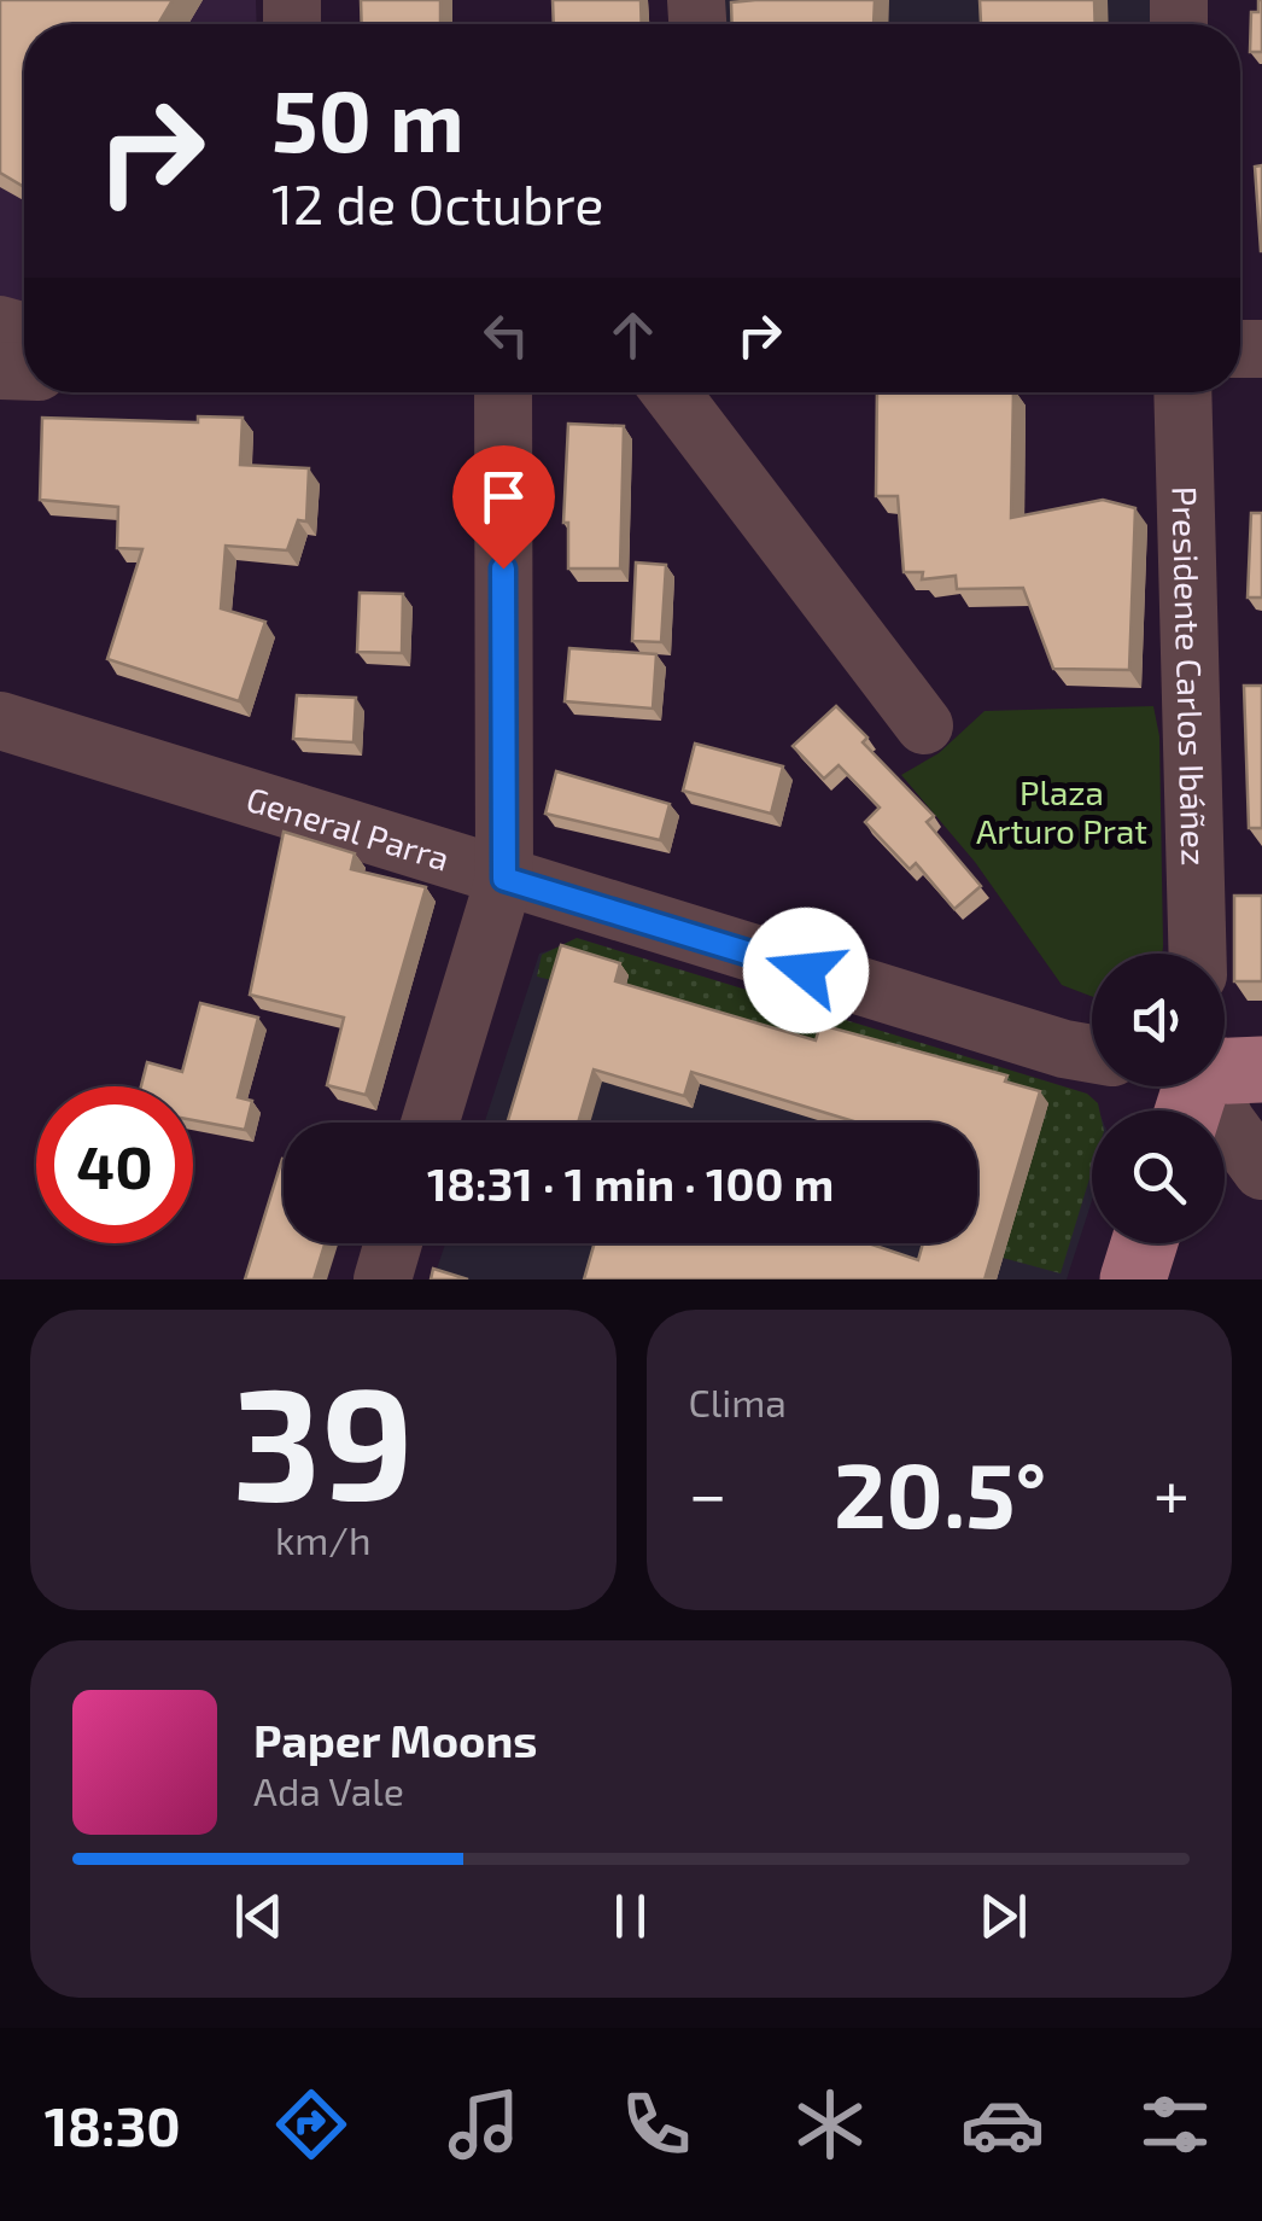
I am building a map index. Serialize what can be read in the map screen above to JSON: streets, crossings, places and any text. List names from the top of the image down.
{
  "streets": {
    "street": ["Presidente Carlos Ibáñez", "General Parra"]
  },
  "parks": ["Plaza Arturo Prat"],
  "page": {
    "turn": ["50 m", "12 de Octubre"],
    "limit": "40",
    "trip": "18:31 · 1 min · 100 m",
    "tile": [
      ["39", "km/h"],
      "Clima"
    ],
    "heat": ["−", "20.5°", "+"],
    "song": ["Paper Moons", "Ada Vale"],
    "tabs": "18:30"
  }
}
